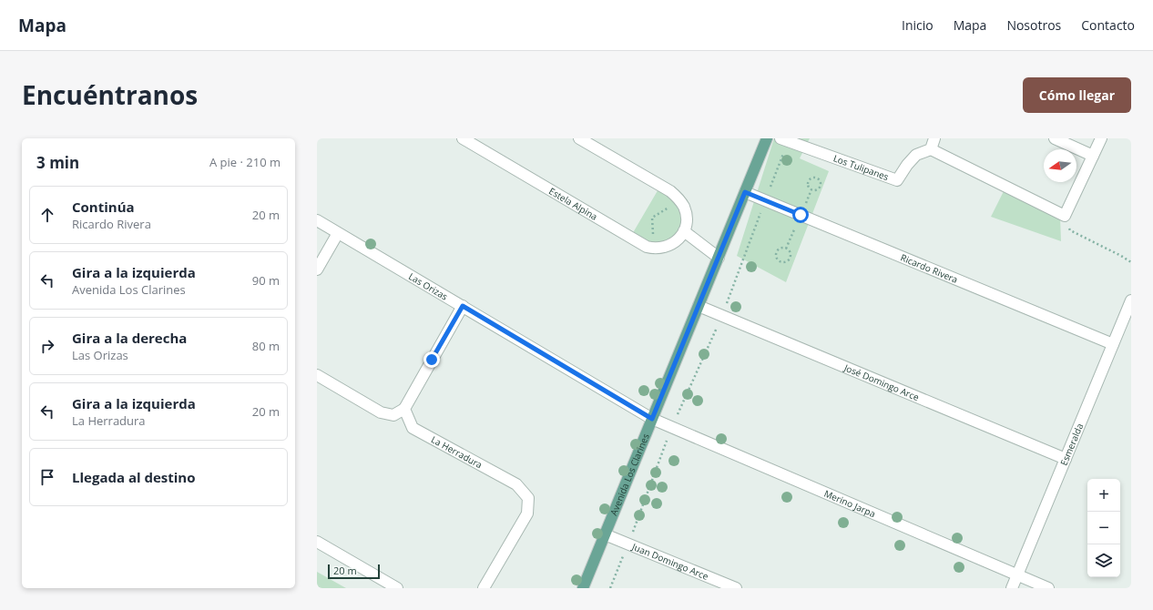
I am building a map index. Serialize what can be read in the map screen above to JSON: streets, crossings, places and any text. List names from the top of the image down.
{
  "streets": {
    "main road": ["Avenida Los Clarines"],
    "street": [
      "Los Tulipanes",
      "Estela Alpina",
      "Ricardo Rivera",
      "Las Orizas",
      "José Domingo Arce",
      "Esmeralda",
      "La Herradura",
      "Merino Jarpa",
      "Juan Domingo Arce"
    ]
  },
  "crossings": [
    ["Ricardo Rivera", "Esmeralda"],
    ["Ricardo Rivera", "Avenida Los Clarines"],
    ["Las Orizas", "Avenida Los Clarines"],
    ["Las Orizas", "Merino Jarpa"],
    ["José Domingo Arce", "Esmeralda"],
    ["José Domingo Arce", "Avenida Los Clarines"],
    ["Esmeralda", "Merino Jarpa"],
    ["Avenida Los Clarines", "Merino Jarpa"],
    ["Avenida Los Clarines", "Juan Domingo Arce"]
  ],
  "scale_bar": "20 m",
  "north": "left",
  "page": {
    "header": "Mapa",
    "nav": [
      "Inicio",
      "Mapa",
      "Nosotros",
      "Contacto"
    ],
    "title": "Encuéntranos",
    "buttons": "Cómo llegar",
    "heading": ["3 min", "A pie · 210 m"],
    "list": [
      ["Continúa", "Ricardo Rivera", "20 m"],
      ["Gira a la izquierda", "Avenida Los Clarines", "90 m"],
      ["Gira a la derecha", "Las Orizas", "80 m"],
      ["Gira a la izquierda", "La Herradura", "20 m"],
      "Llegada al destino"
    ],
    "map_buttons": ["+", "−"],
    "scale": "20 m"
  }
}
